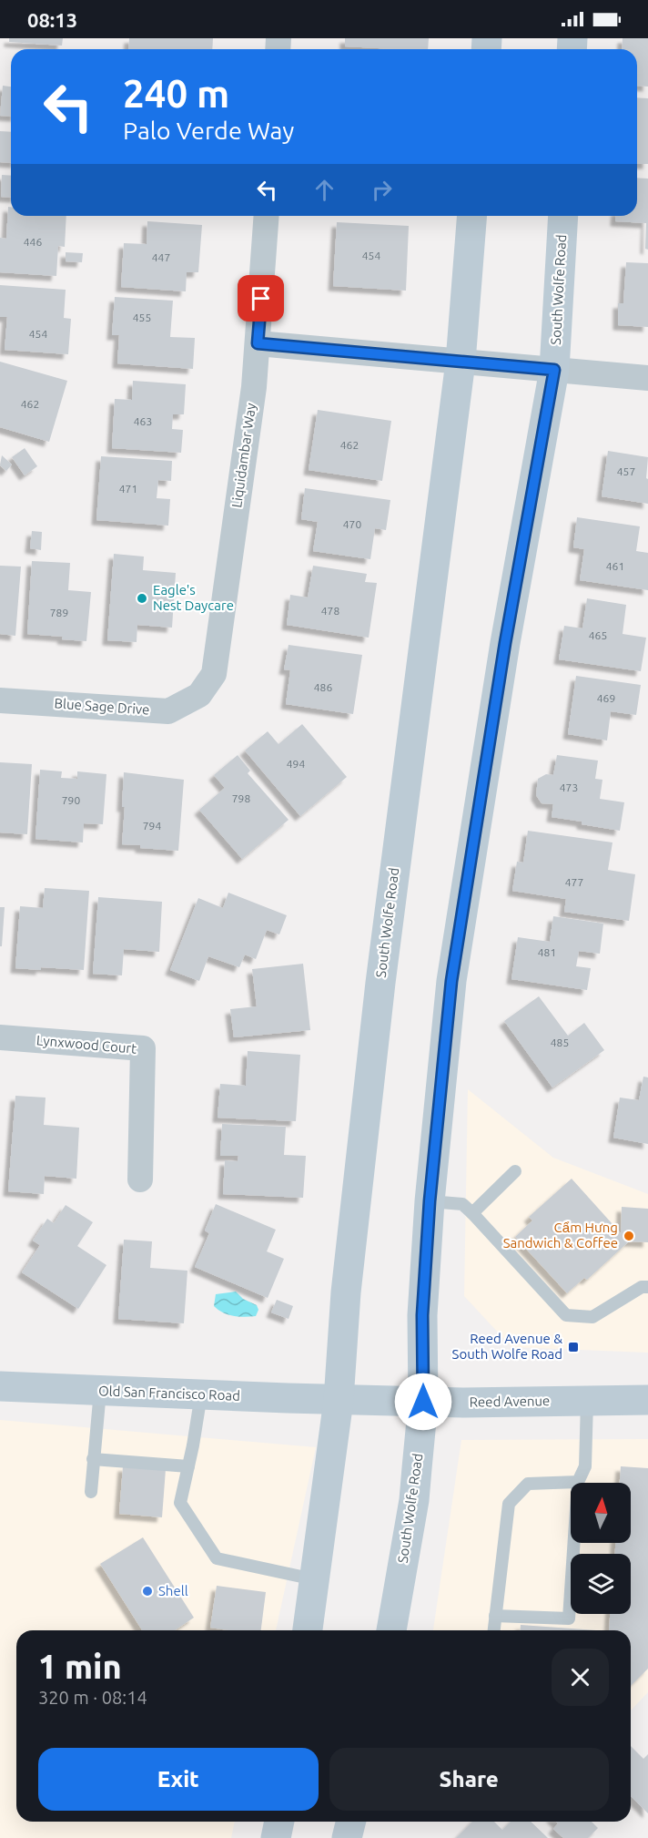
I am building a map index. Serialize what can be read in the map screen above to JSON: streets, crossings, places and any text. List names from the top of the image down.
{
  "streets": {
    "main road": ["South Wolfe Road", "Old San Francisco Road", "Reed Avenue"],
    "street": ["Liquidambar Way", "Blue Sage Drive", "Lynxwood Court"]
  },
  "crossings": [
    ["South Wolfe Road", "Old San Francisco Road"],
    ["South Wolfe Road", "Reed Avenue"],
    ["Liquidambar Way", "Blue Sage Drive"],
    ["Old San Francisco Road", "Reed Avenue"]
  ],
  "places": {
    "other": ["Eagle's Nest Daycare", "Cẩm Hưng Sandwich & Coffee", "Shell"],
    "transit": ["Reed Avenue & South Wolfe Road"]
  },
  "house_numbers": [
    "446",
    "454",
    "447",
    "455",
    "454",
    "462",
    "463",
    "462",
    "457",
    "471",
    "470",
    "461",
    "478",
    "789",
    "465",
    "486",
    "469",
    "494",
    "473",
    "798",
    "790",
    "794",
    "477",
    "481",
    "485"
  ],
  "north": "top",
  "page": {
    "status": "08:13",
    "turn": ["240 m", "Palo Verde Way"],
    "heading": ["1 min", "320 m · 08:14"],
    "buttons": ["Exit", "Share"]
  }
}
